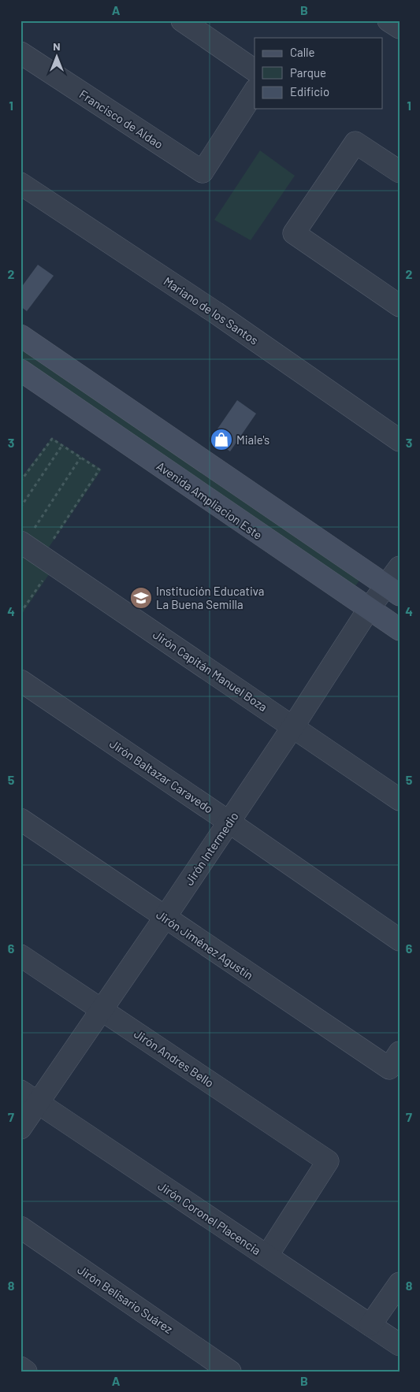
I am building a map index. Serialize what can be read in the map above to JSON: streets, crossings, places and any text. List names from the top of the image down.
{
  "streets": {
    "main road": ["Avenida Ampliacion Este"],
    "street": [
      "Francisco de Aldao",
      "Mariano de los Santos",
      "Jirón Capitán Manuel Boza",
      "Jirón Baltazar Caravedo",
      "Jirón Intermedio",
      "Jirón Jiménez Agustín",
      "Jirón Andres Bello",
      "Jirón Coronel Placencia",
      "Jirón Belisario Suárez"
    ]
  },
  "crossings": [
    ["Avenida Ampliacion Este", "Jirón Intermedio"],
    ["Jirón Capitán Manuel Boza", "Jirón Intermedio"],
    ["Jirón Baltazar Caravedo", "Jirón Intermedio"],
    ["Jirón Intermedio", "Jirón Jiménez Agustín"],
    ["Jirón Intermedio", "Jirón Andres Bello"],
    ["Jirón Intermedio", "Jirón Coronel Placencia"],
    ["Jirón Andres Bello", "Jirón Coronel Placencia"]
  ],
  "places": {
    "shop": ["Miale's"],
    "school or university": ["Institución Educativa La Buena Semilla"]
  },
  "legend": ["Calle", "Parque", "Edificio"],
  "north": "top",
  "grid": {
    "columns": ["A", "B"],
    "rows": [
      "1",
      "2",
      "3",
      "4",
      "5",
      "6",
      "7",
      "8"
    ]
  }
}
